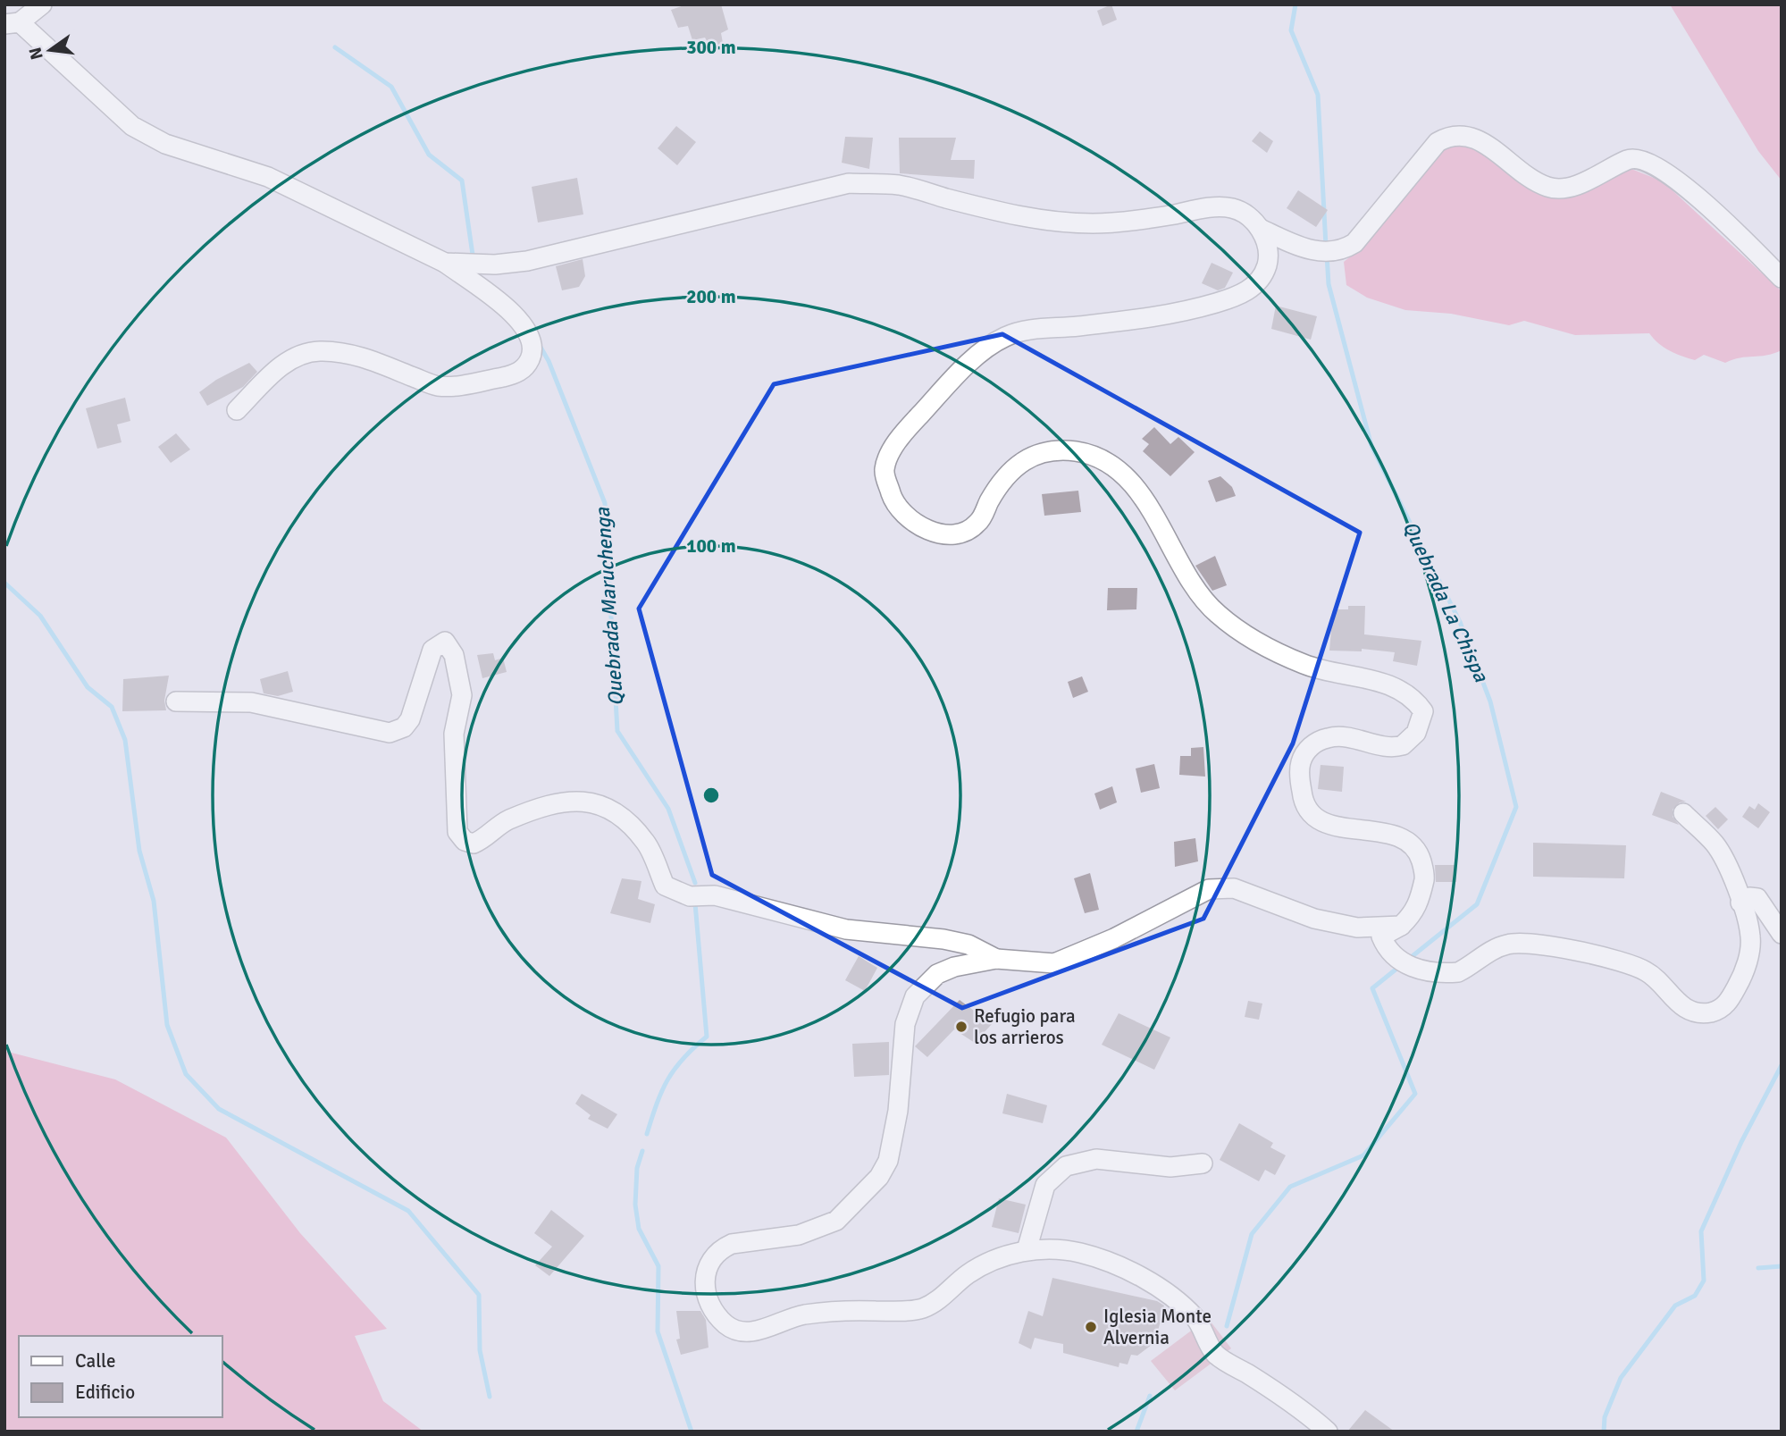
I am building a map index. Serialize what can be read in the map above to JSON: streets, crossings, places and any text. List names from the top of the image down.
{
  "water": ["Quebrada La Chispa", "Quebrada Maruchenga"],
  "places": ["Refugio para los arrieros", "Iglesia Monte Alvernia"],
  "legend": ["Calle", "Edificio"],
  "north": "left",
  "rings": ["300 m", "200 m", "100 m"]
}
